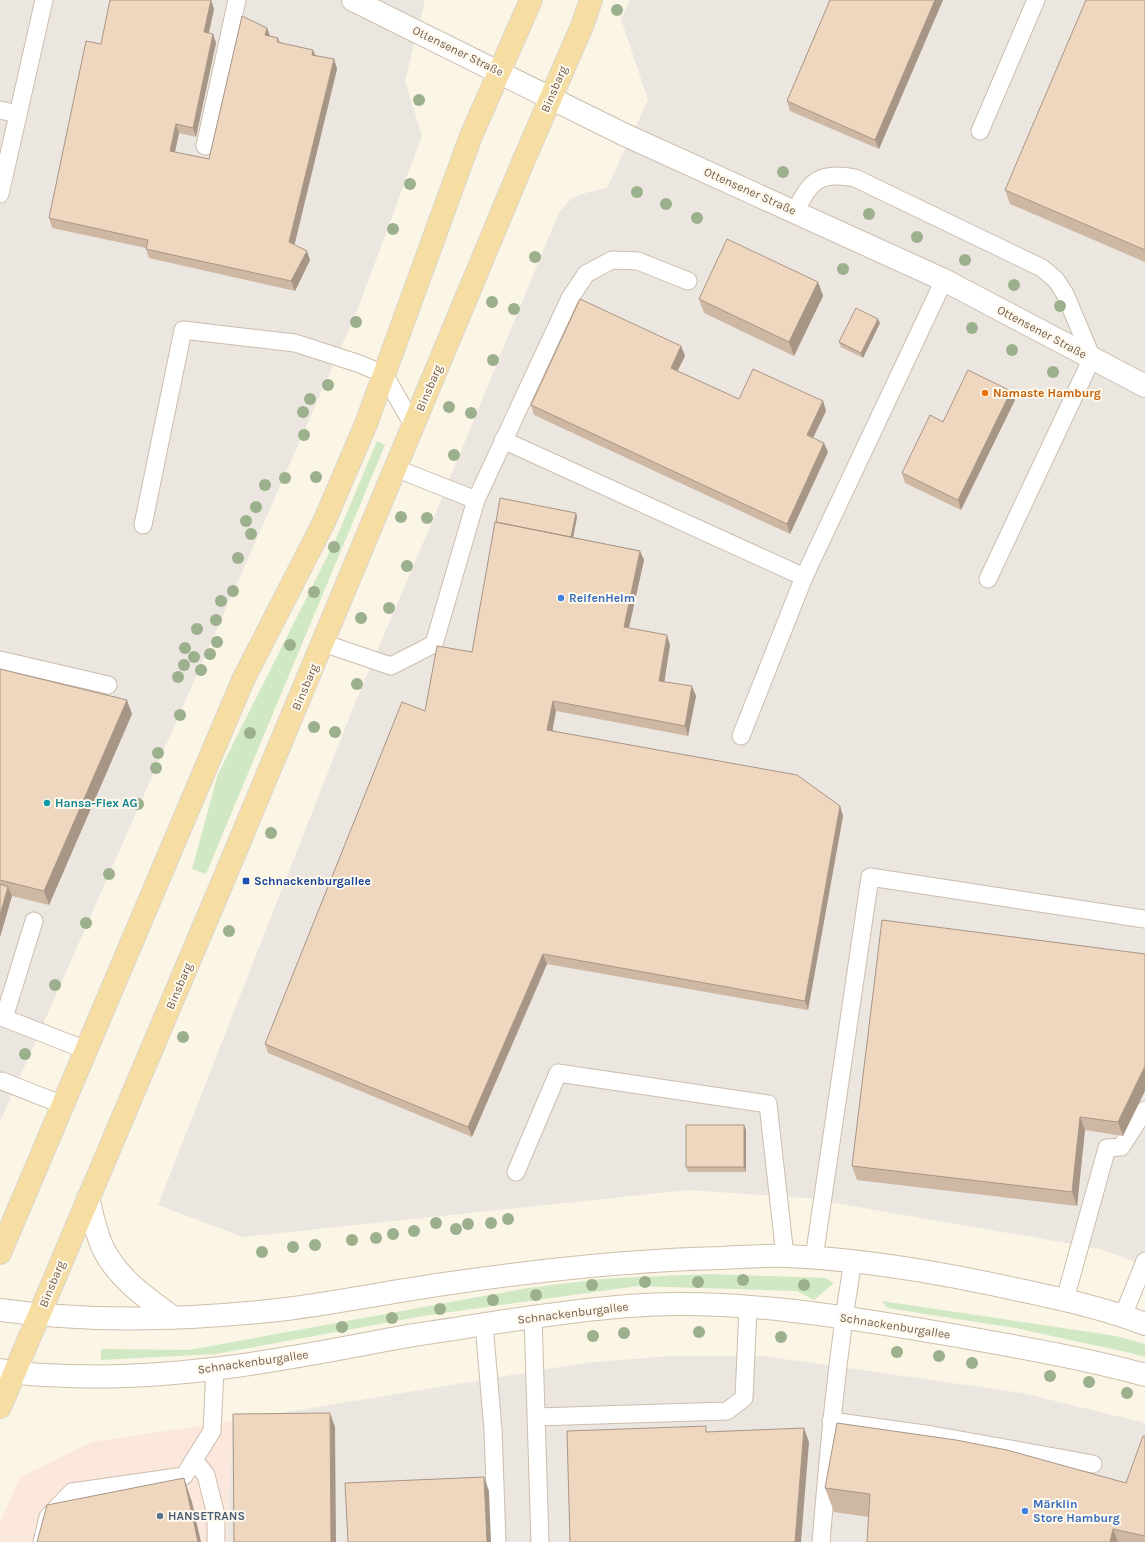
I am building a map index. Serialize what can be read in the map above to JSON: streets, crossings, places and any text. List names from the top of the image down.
{
  "streets": {
    "main road": ["Ottensener Straße", "Binsbarg", "Schnackenburgallee"]
  },
  "crossings": [
    ["Ottensener Straße", "Binsbarg"],
    ["Binsbarg", "Schnackenburgallee"]
  ],
  "places": {
    "other": [
      "Namaste Hamburg",
      "ReifenHelm",
      "Hansa-Flex AG",
      "Märklin Store Hamburg",
      "HANSETRANS"
    ],
    "transit": ["Schnackenburgallee"]
  }
}
